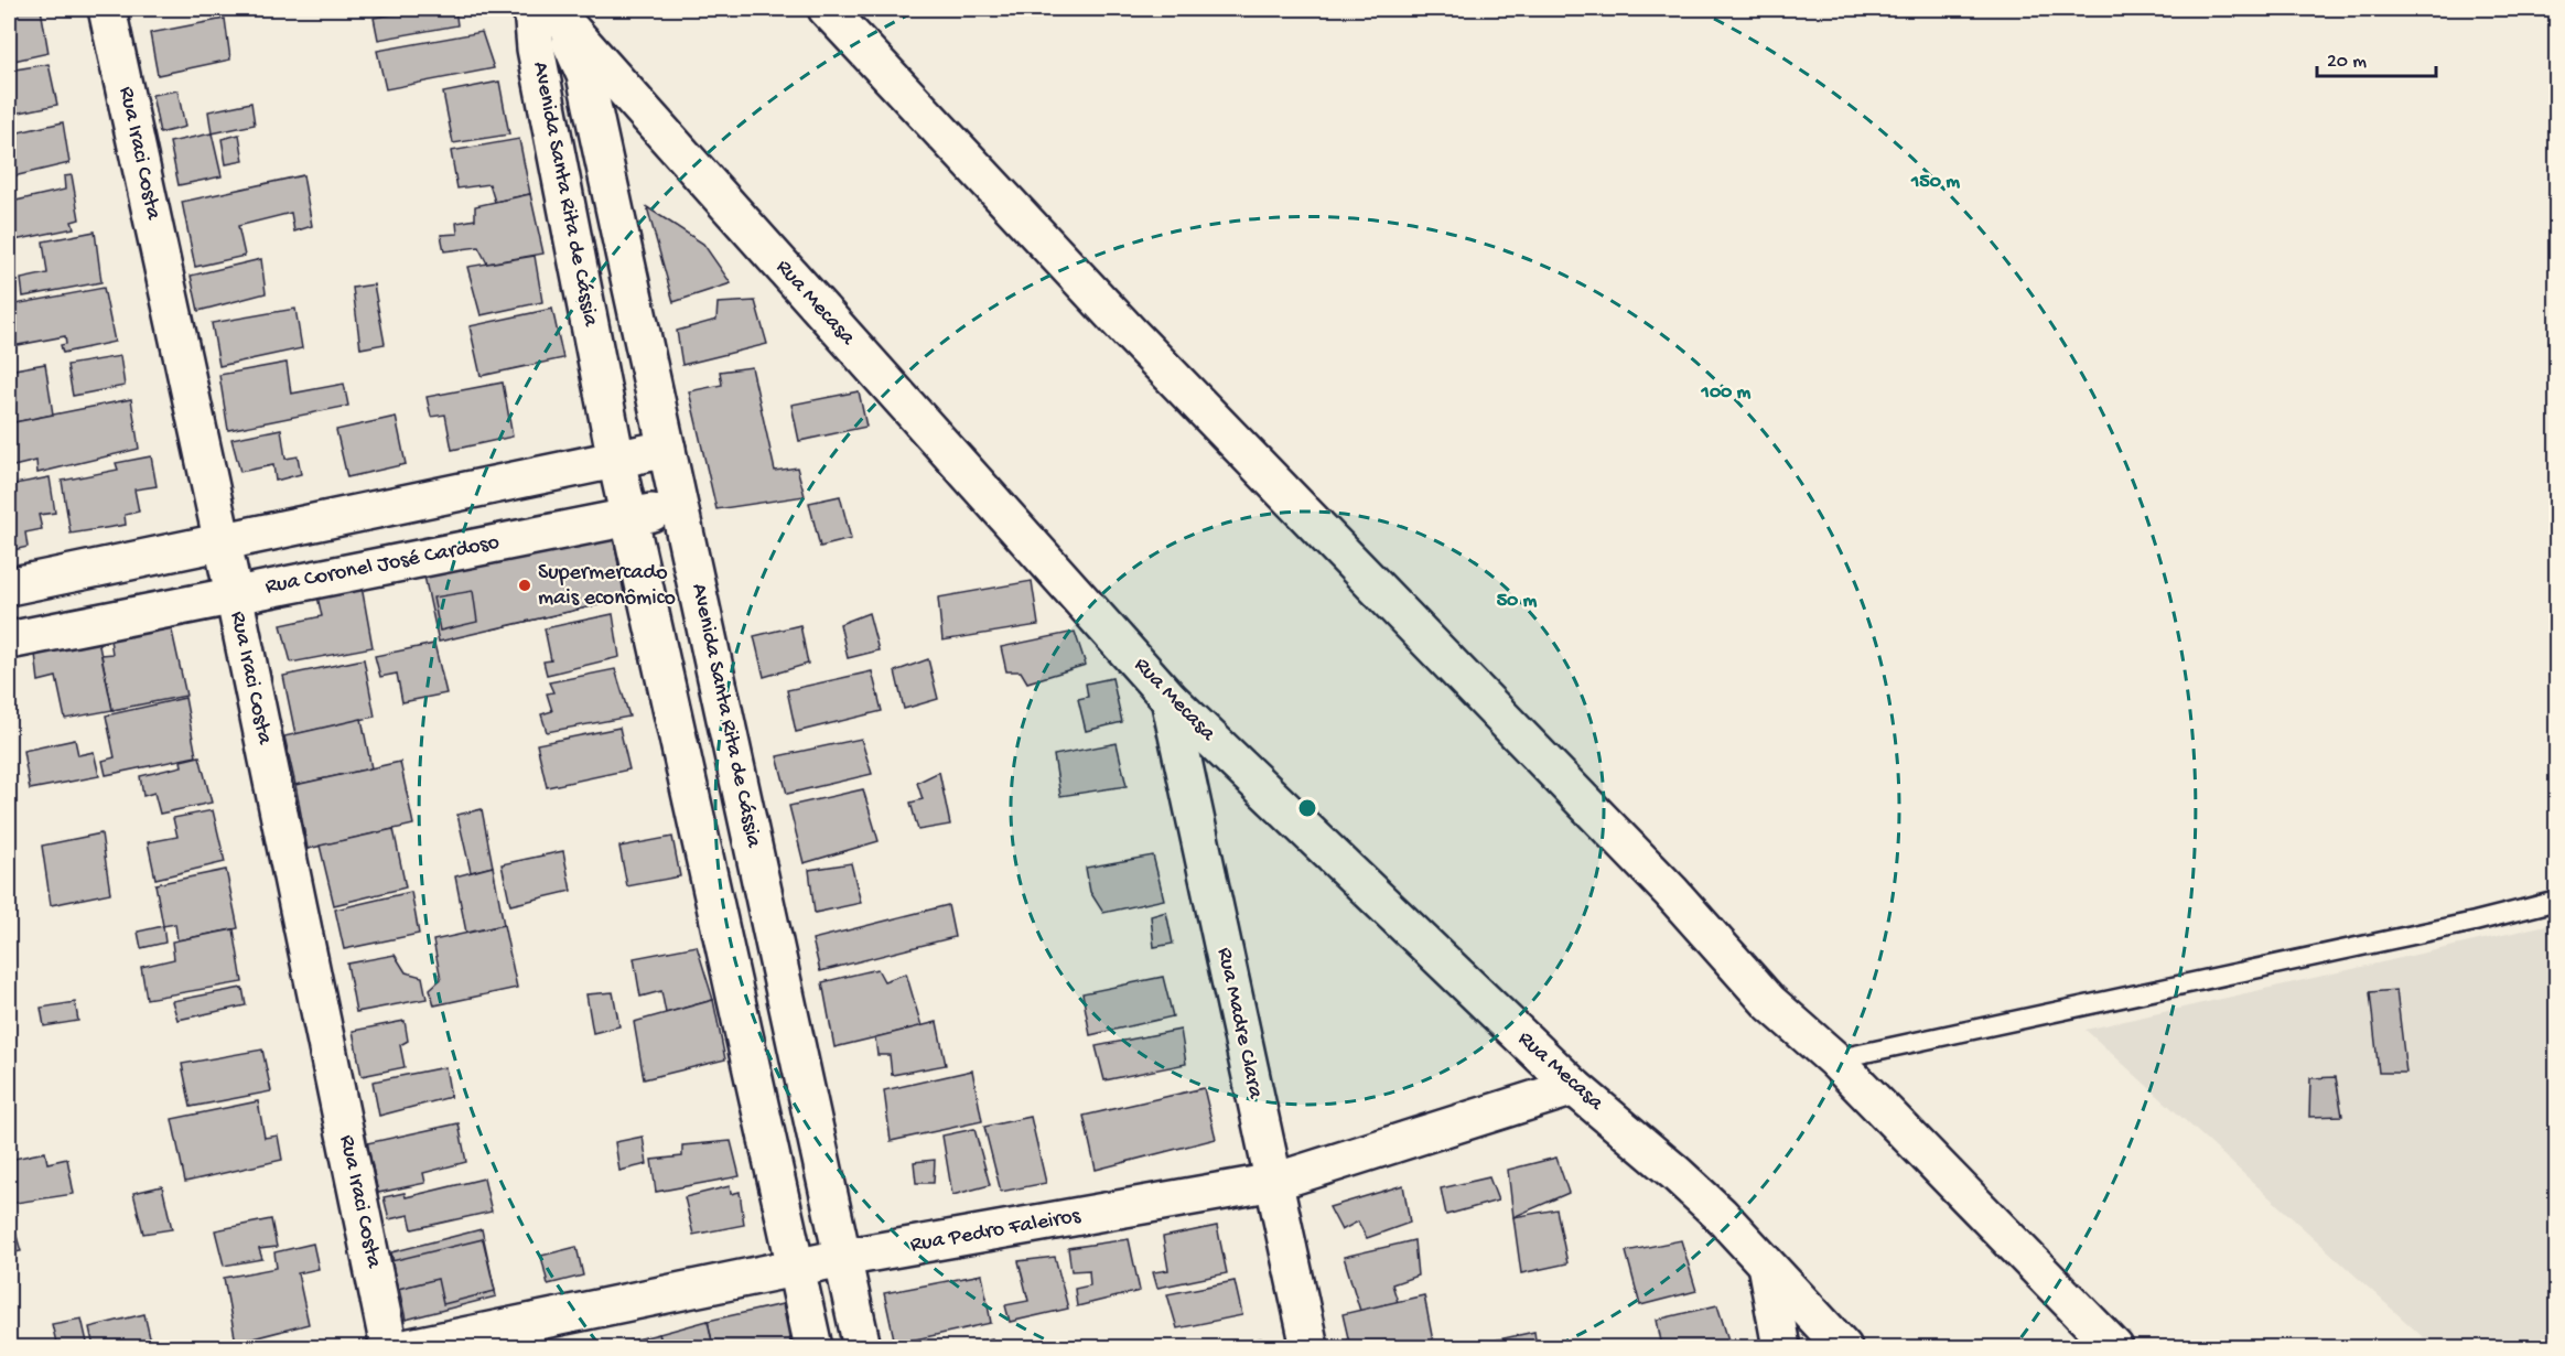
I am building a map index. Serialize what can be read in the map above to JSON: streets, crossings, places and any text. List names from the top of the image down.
{
  "streets": {
    "street": [
      "Rua Iraci Costa",
      "Avenida Santa Rita de Cássia",
      "Rua Mecasa",
      "Rua Coronel José Cardoso",
      "Rua Madre Clara",
      "Rua Pedro Faleiros"
    ]
  },
  "crossings": [
    ["Rua Iraci Costa", "Rua Coronel José Cardoso"],
    ["Avenida Santa Rita de Cássia", "Rua Mecasa"],
    ["Avenida Santa Rita de Cássia", "Rua Coronel José Cardoso"],
    ["Avenida Santa Rita de Cássia", "Rua Pedro Faleiros"],
    ["Rua Mecasa", "Rua Madre Clara"],
    ["Rua Mecasa", "Rua Pedro Faleiros"],
    ["Rua Madre Clara", "Rua Pedro Faleiros"]
  ],
  "places": ["Supermercado mais econômico"],
  "scale_bar": "20 m",
  "rings": ["150 m", "100 m", "50 m"]
}
